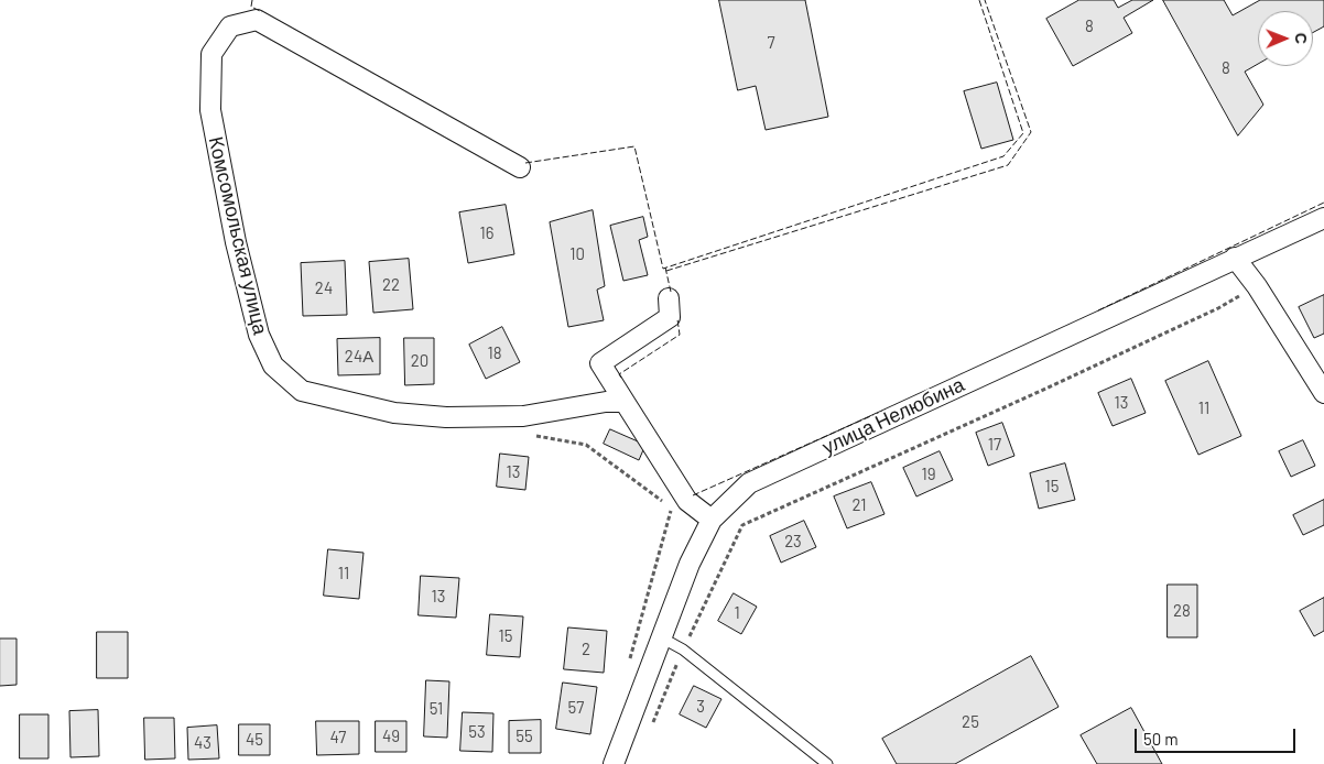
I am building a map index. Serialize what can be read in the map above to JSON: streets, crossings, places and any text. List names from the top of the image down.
{
  "streets": {
    "street": ["Комсомольская улица", "улица Нелюбина"]
  },
  "house_numbers": [
    "8",
    "7",
    "8",
    "16",
    "10",
    "22",
    "24",
    "18",
    "24А",
    "20",
    "13",
    "11",
    "17",
    "13",
    "19",
    "15",
    "21",
    "23",
    "11",
    "13",
    "28",
    "1",
    "15",
    "2",
    "3",
    "57",
    "51",
    "25",
    "53",
    "49",
    "55",
    "47",
    "45",
    "43"
  ],
  "scale_bar": "50 m",
  "north": "right"
}
